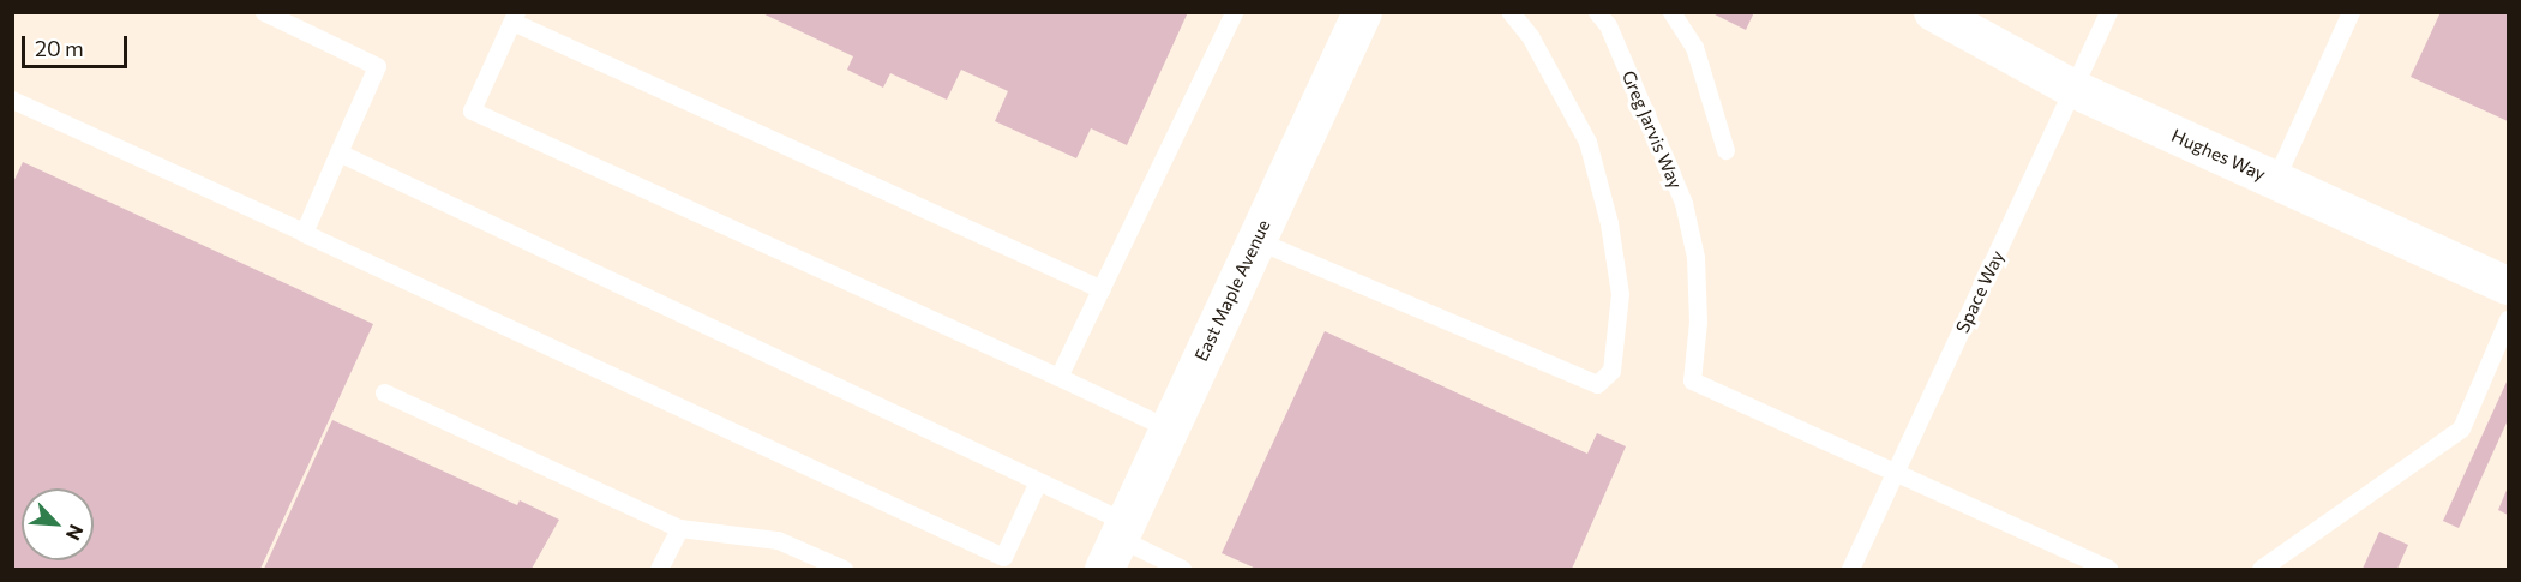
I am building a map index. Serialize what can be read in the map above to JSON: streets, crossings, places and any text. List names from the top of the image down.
{
  "streets": {
    "street": ["Hughes Way", "East Maple Avenue"],
    "lane": ["Greg Jarvis Way", "Space Way"]
  },
  "crossings": [
    ["Greg Jarvis Way", "Space Way"],
    ["Hughes Way", "Space Way"]
  ],
  "scale_bar": "20 m",
  "north": "bottom right"
}
